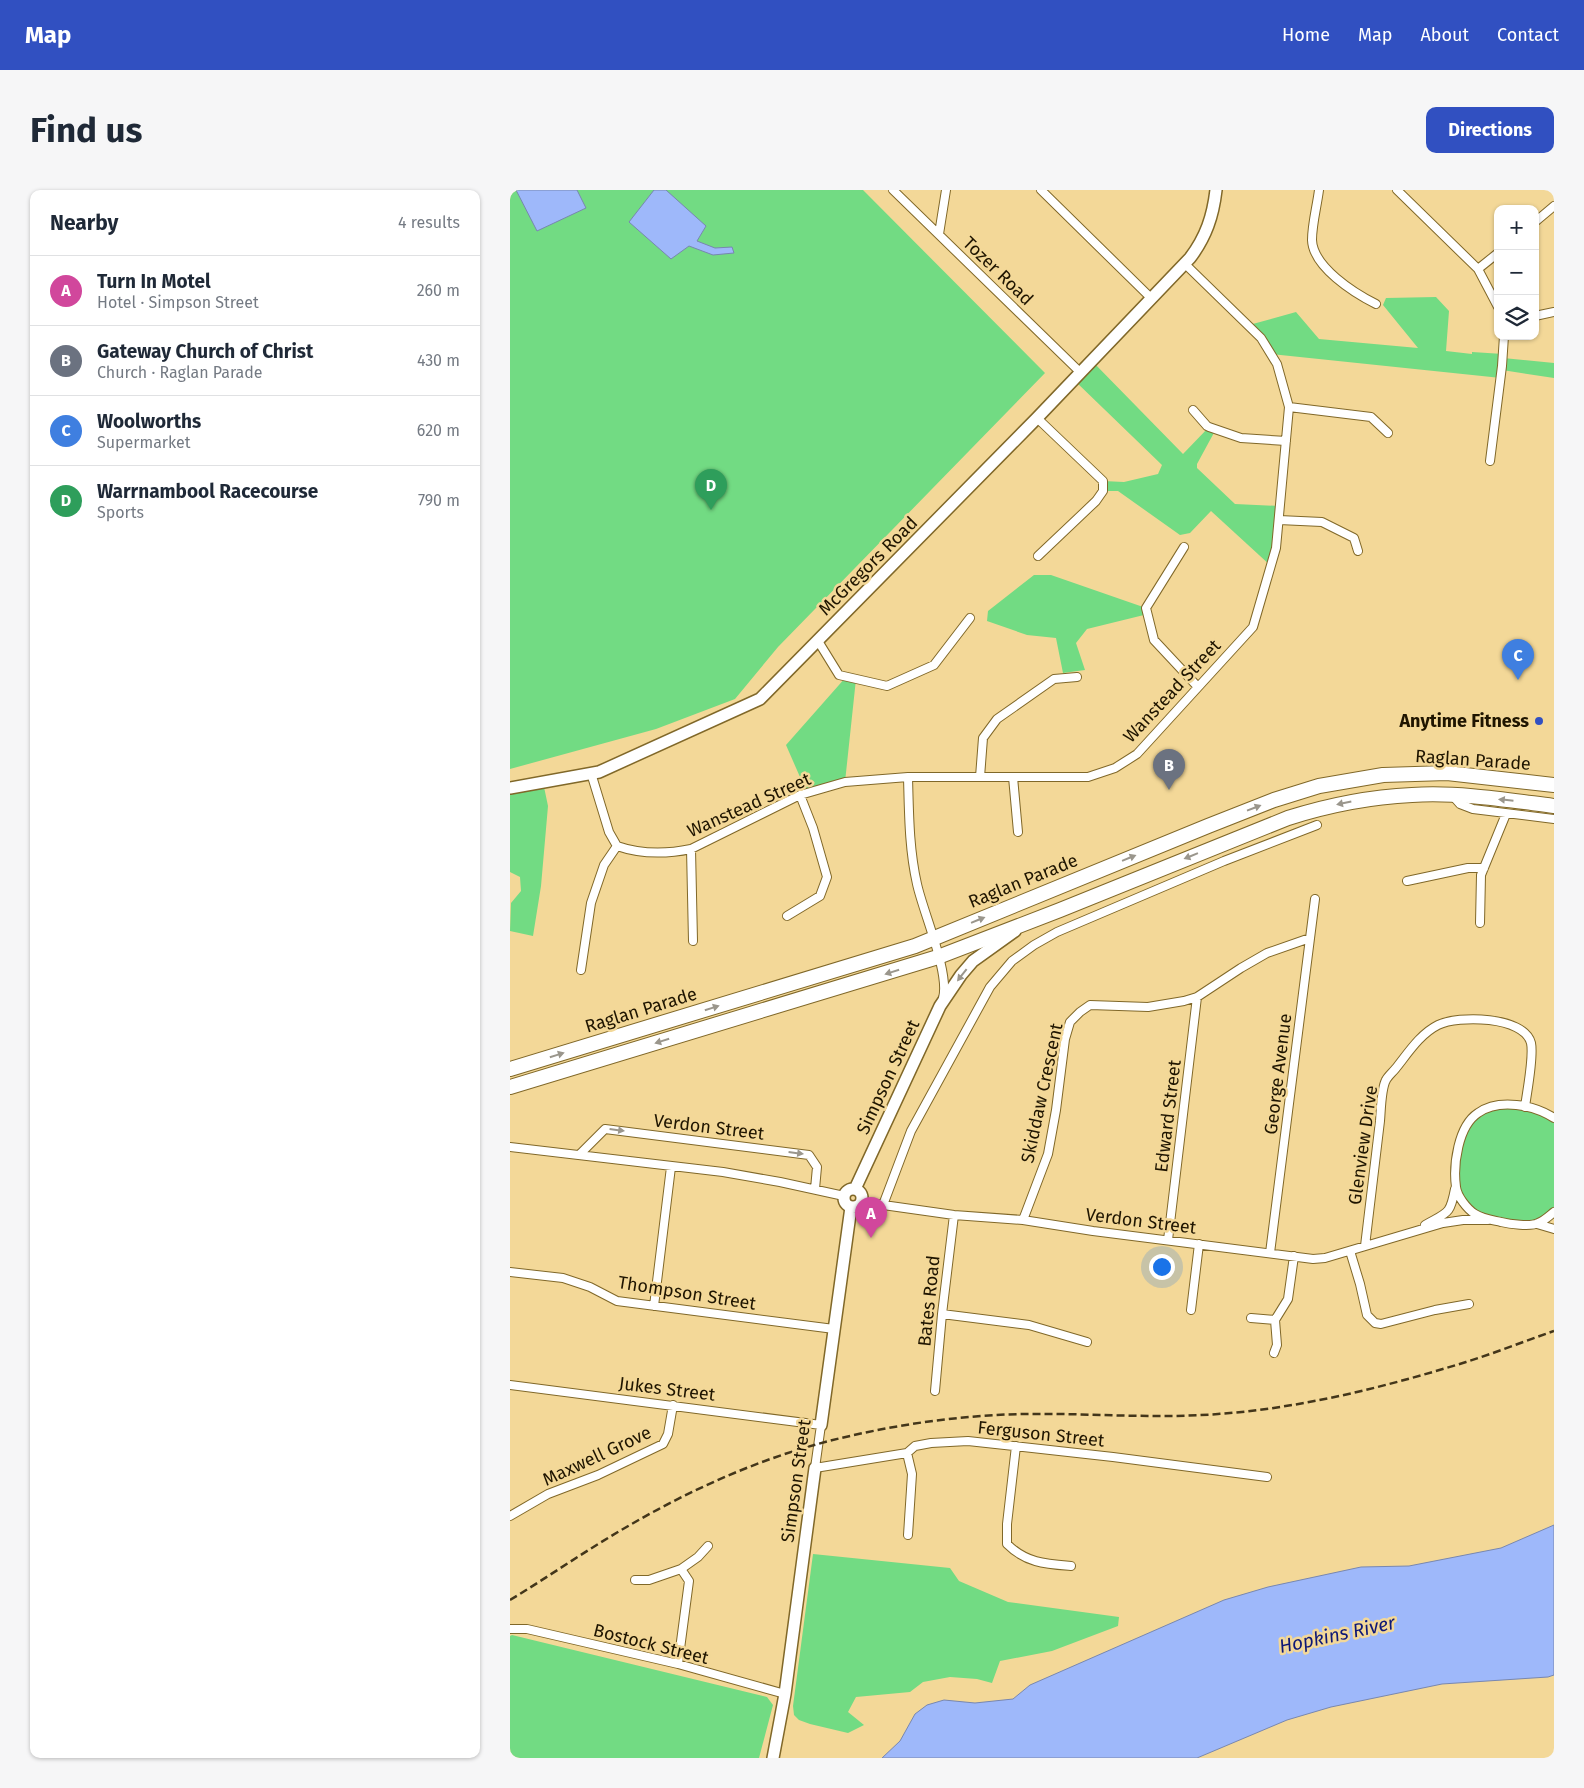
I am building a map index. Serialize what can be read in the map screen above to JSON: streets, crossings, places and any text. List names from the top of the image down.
{
  "streets": {
    "highway": ["Raglan Parade"],
    "street": [
      "Tozer Road",
      "McGregors Road",
      "Wanstead Street",
      "George Avenue",
      "Simpson Street",
      "Skiddaw Crescent",
      "Edward Street",
      "Verdon Street",
      "Glenview Drive",
      "Thompson Street",
      "Bates Road",
      "Jukes Street",
      "Ferguson Street",
      "Maxwell Grove",
      "Bostock Street"
    ]
  },
  "crossings": [
    ["Tozer Road", "McGregors Road"],
    ["McGregors Road", "Wanstead Street"],
    ["Wanstead Street", "Simpson Street"],
    ["Raglan Parade", "Simpson Street"],
    ["George Avenue", "Skiddaw Crescent"],
    ["George Avenue", "Verdon Street"],
    ["Simpson Street", "Verdon Street"],
    ["Simpson Street", "Thompson Street"],
    ["Simpson Street", "Jukes Street"],
    ["Simpson Street", "Ferguson Street"],
    ["Simpson Street", "Bostock Street"],
    ["Skiddaw Crescent", "Edward Street"],
    ["Skiddaw Crescent", "Verdon Street"],
    ["Edward Street", "Verdon Street"],
    ["Verdon Street", "Glenview Drive"],
    ["Verdon Street", "Bates Road"],
    ["Jukes Street", "Maxwell Grove"]
  ],
  "water": ["Hopkins River"],
  "places": ["Anytime Fitness"],
  "page": {
    "header": "Map",
    "nav": [
      "Home",
      "Map",
      "About",
      "Contact"
    ],
    "buttons": "Directions",
    "title": "Find us",
    "heading": ["Nearby", "4 results"],
    "map_buttons": ["+", "−"],
    "list": [
      {
        "mark": "A",
        "name": "Turn In Motel",
        "note": "Hotel · Simpson Street",
        "value": "260 m"
      },
      {
        "mark": "B",
        "name": "Gateway Church of Christ",
        "note": "Church · Raglan Parade",
        "value": "430 m"
      },
      {
        "mark": "C",
        "name": "Woolworths",
        "note": "Supermarket",
        "value": "620 m"
      },
      {
        "mark": "D",
        "name": "Warrnambool Racecourse",
        "note": "Sports",
        "value": "790 m"
      }
    ],
    "pins": [
      "D",
      "C",
      "B",
      "A"
    ]
  }
}
